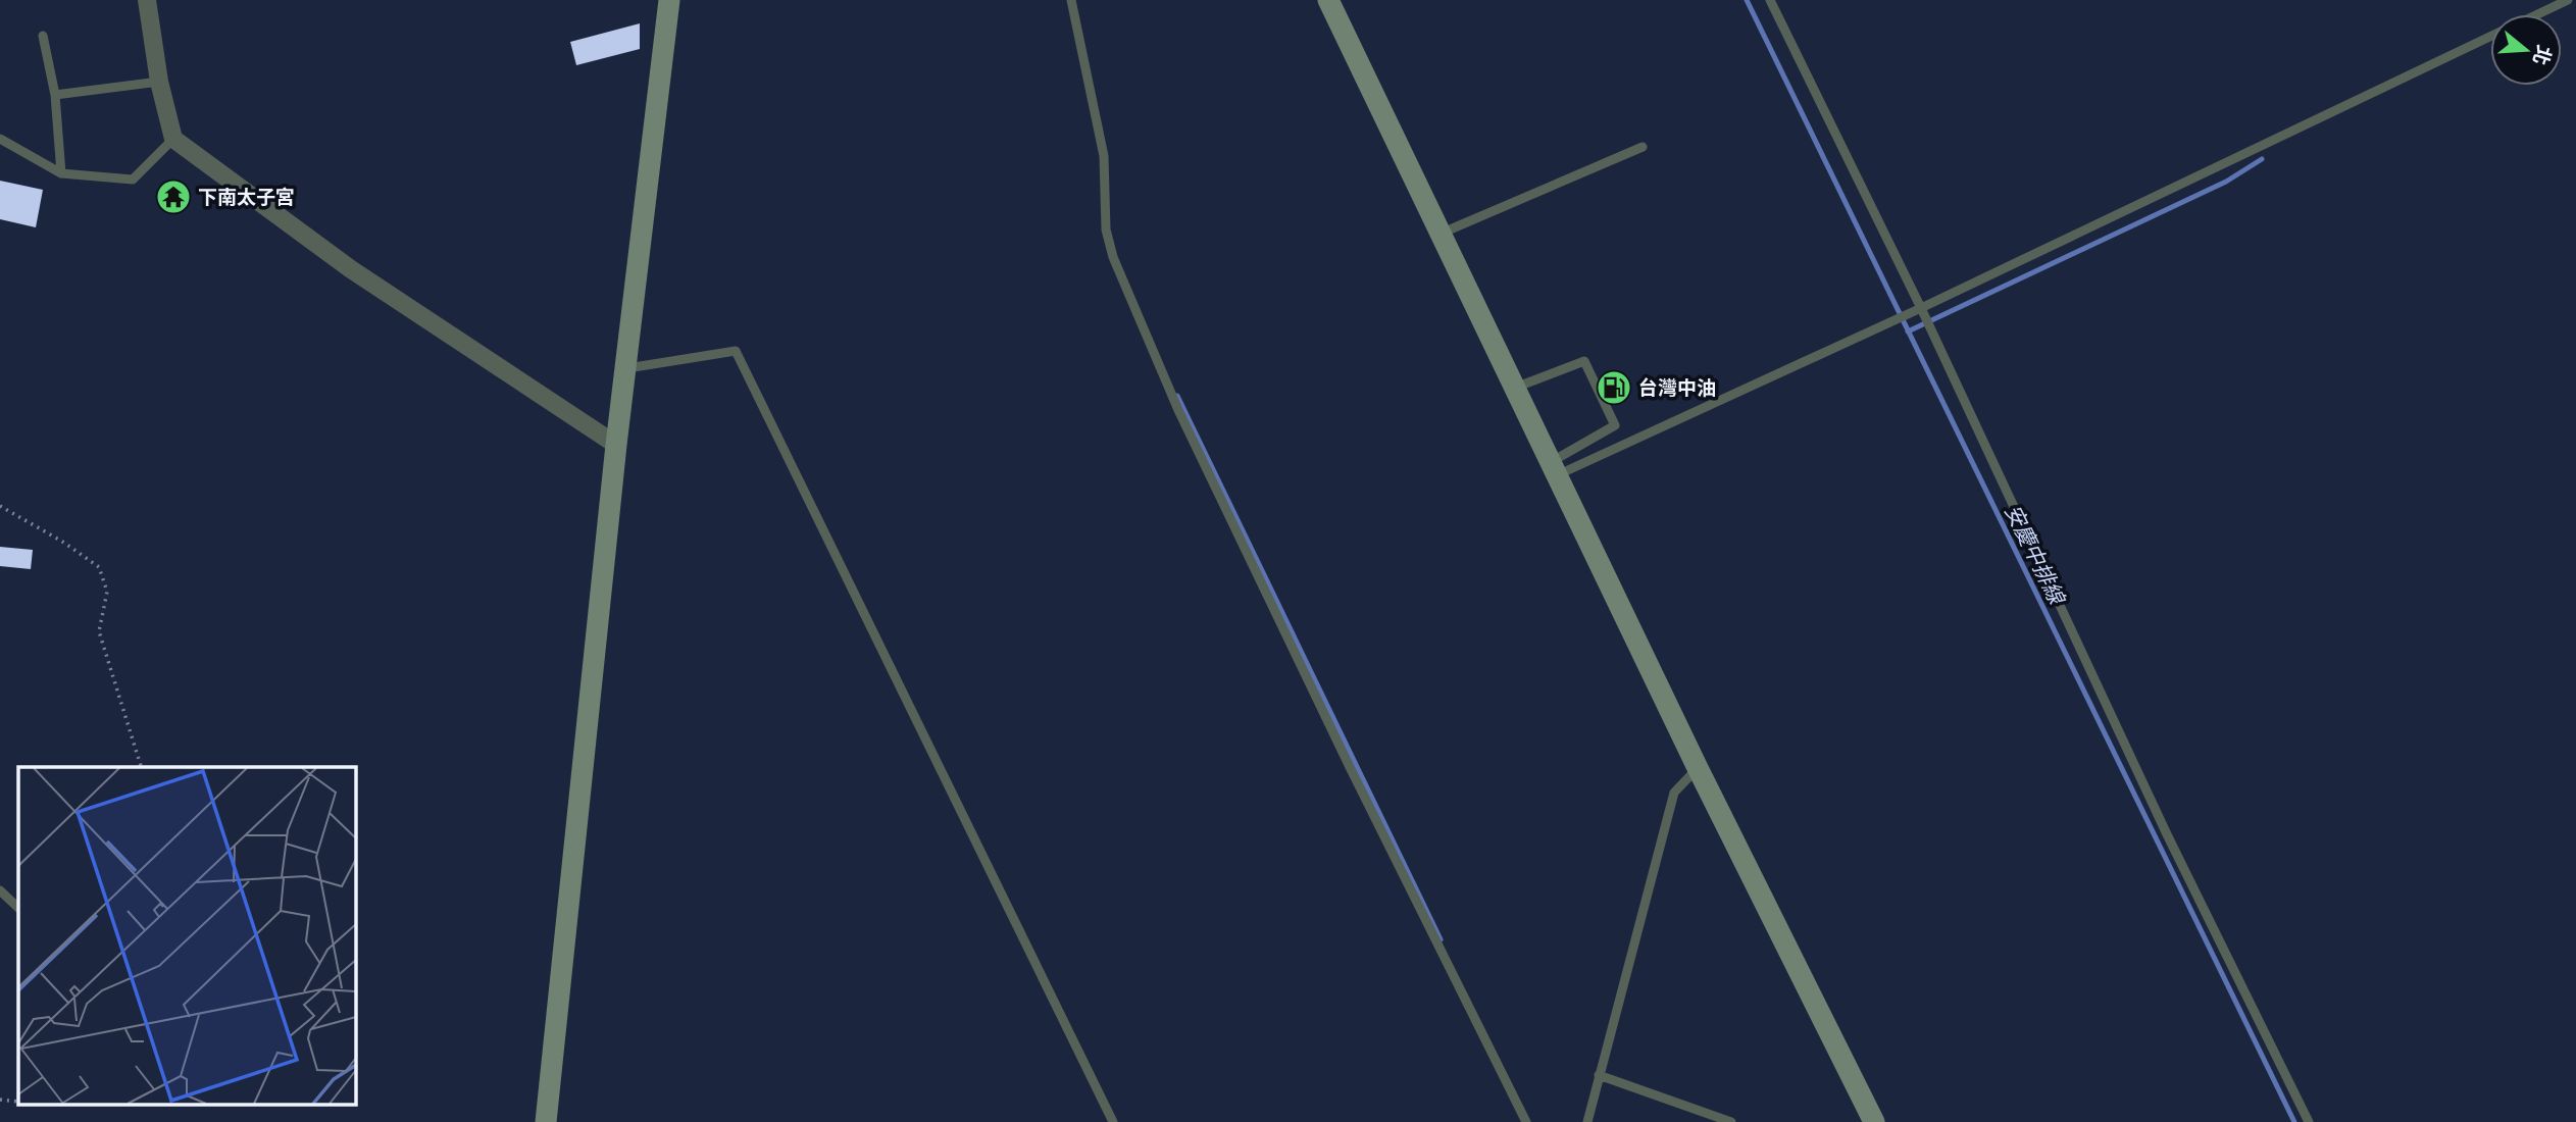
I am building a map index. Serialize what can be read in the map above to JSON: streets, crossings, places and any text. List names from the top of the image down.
{
  "water": ["安慶中排線"],
  "places": {
    "temple": ["下南太子宮"],
    "fuel station": ["台灣中油"]
  },
  "north": "right"
}
